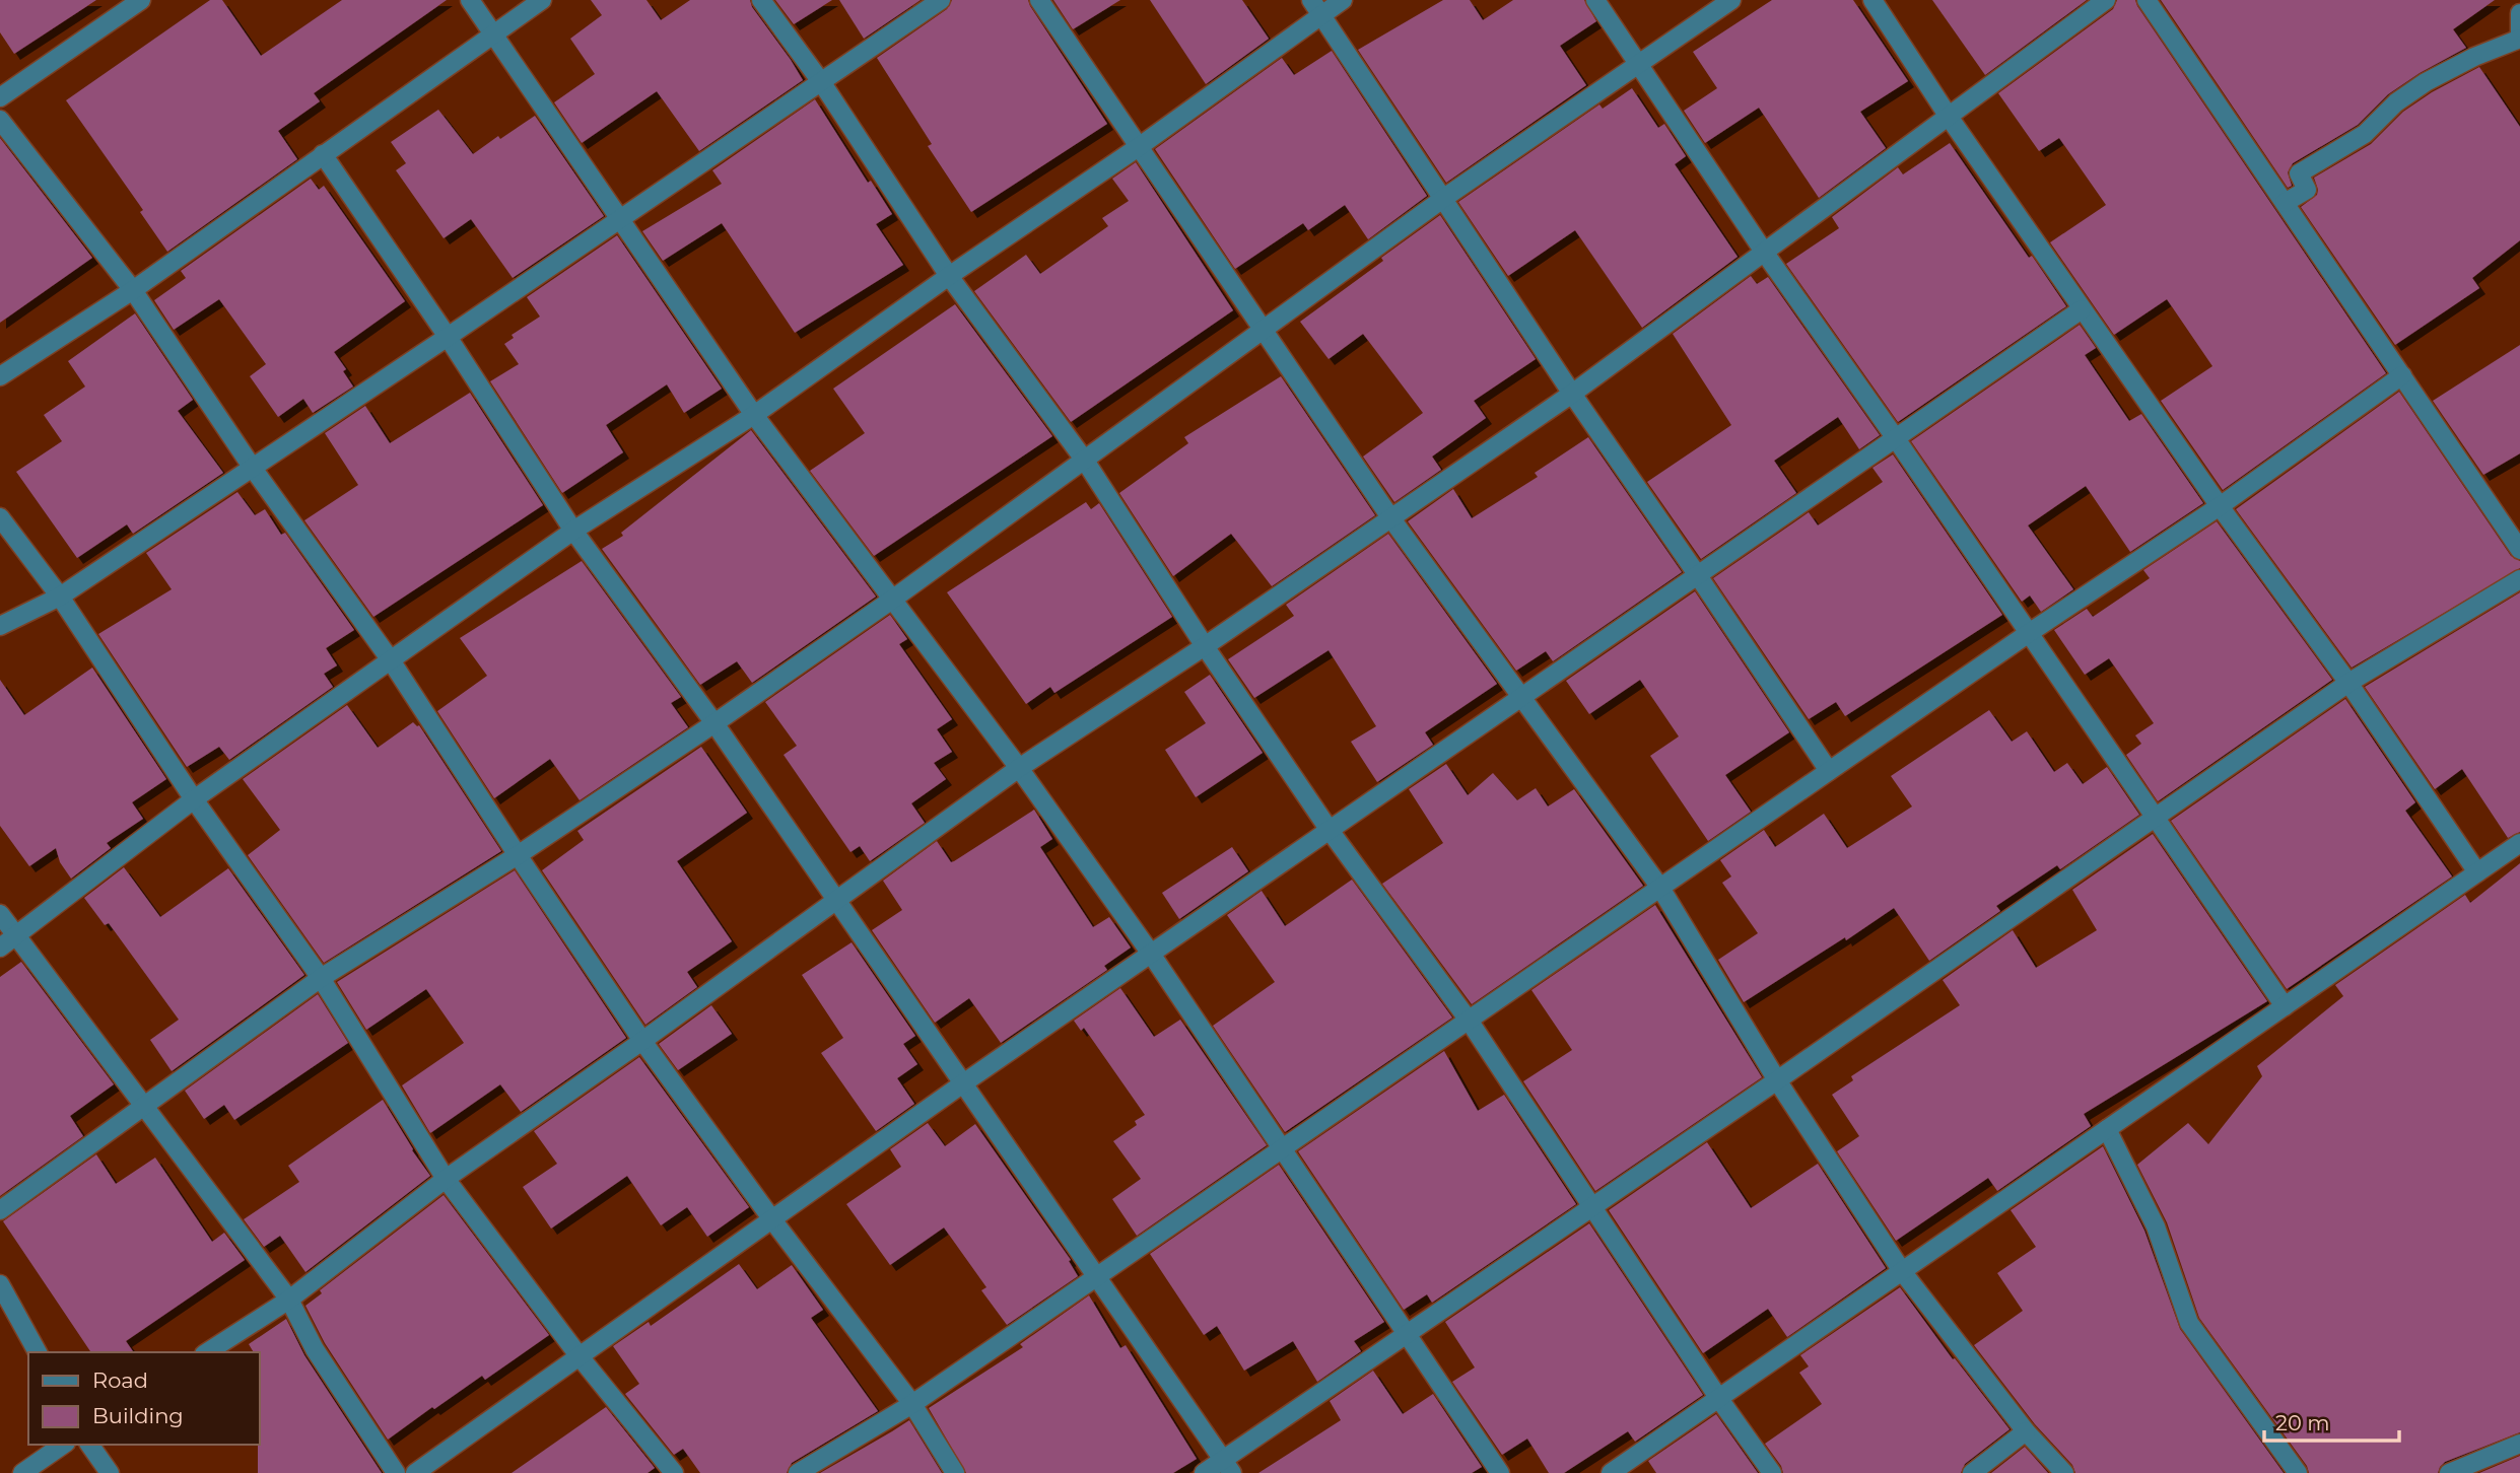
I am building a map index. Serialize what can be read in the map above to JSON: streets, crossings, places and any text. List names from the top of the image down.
{
  "legend": ["Road", "Building"],
  "scale_bar": "20 m"
}
